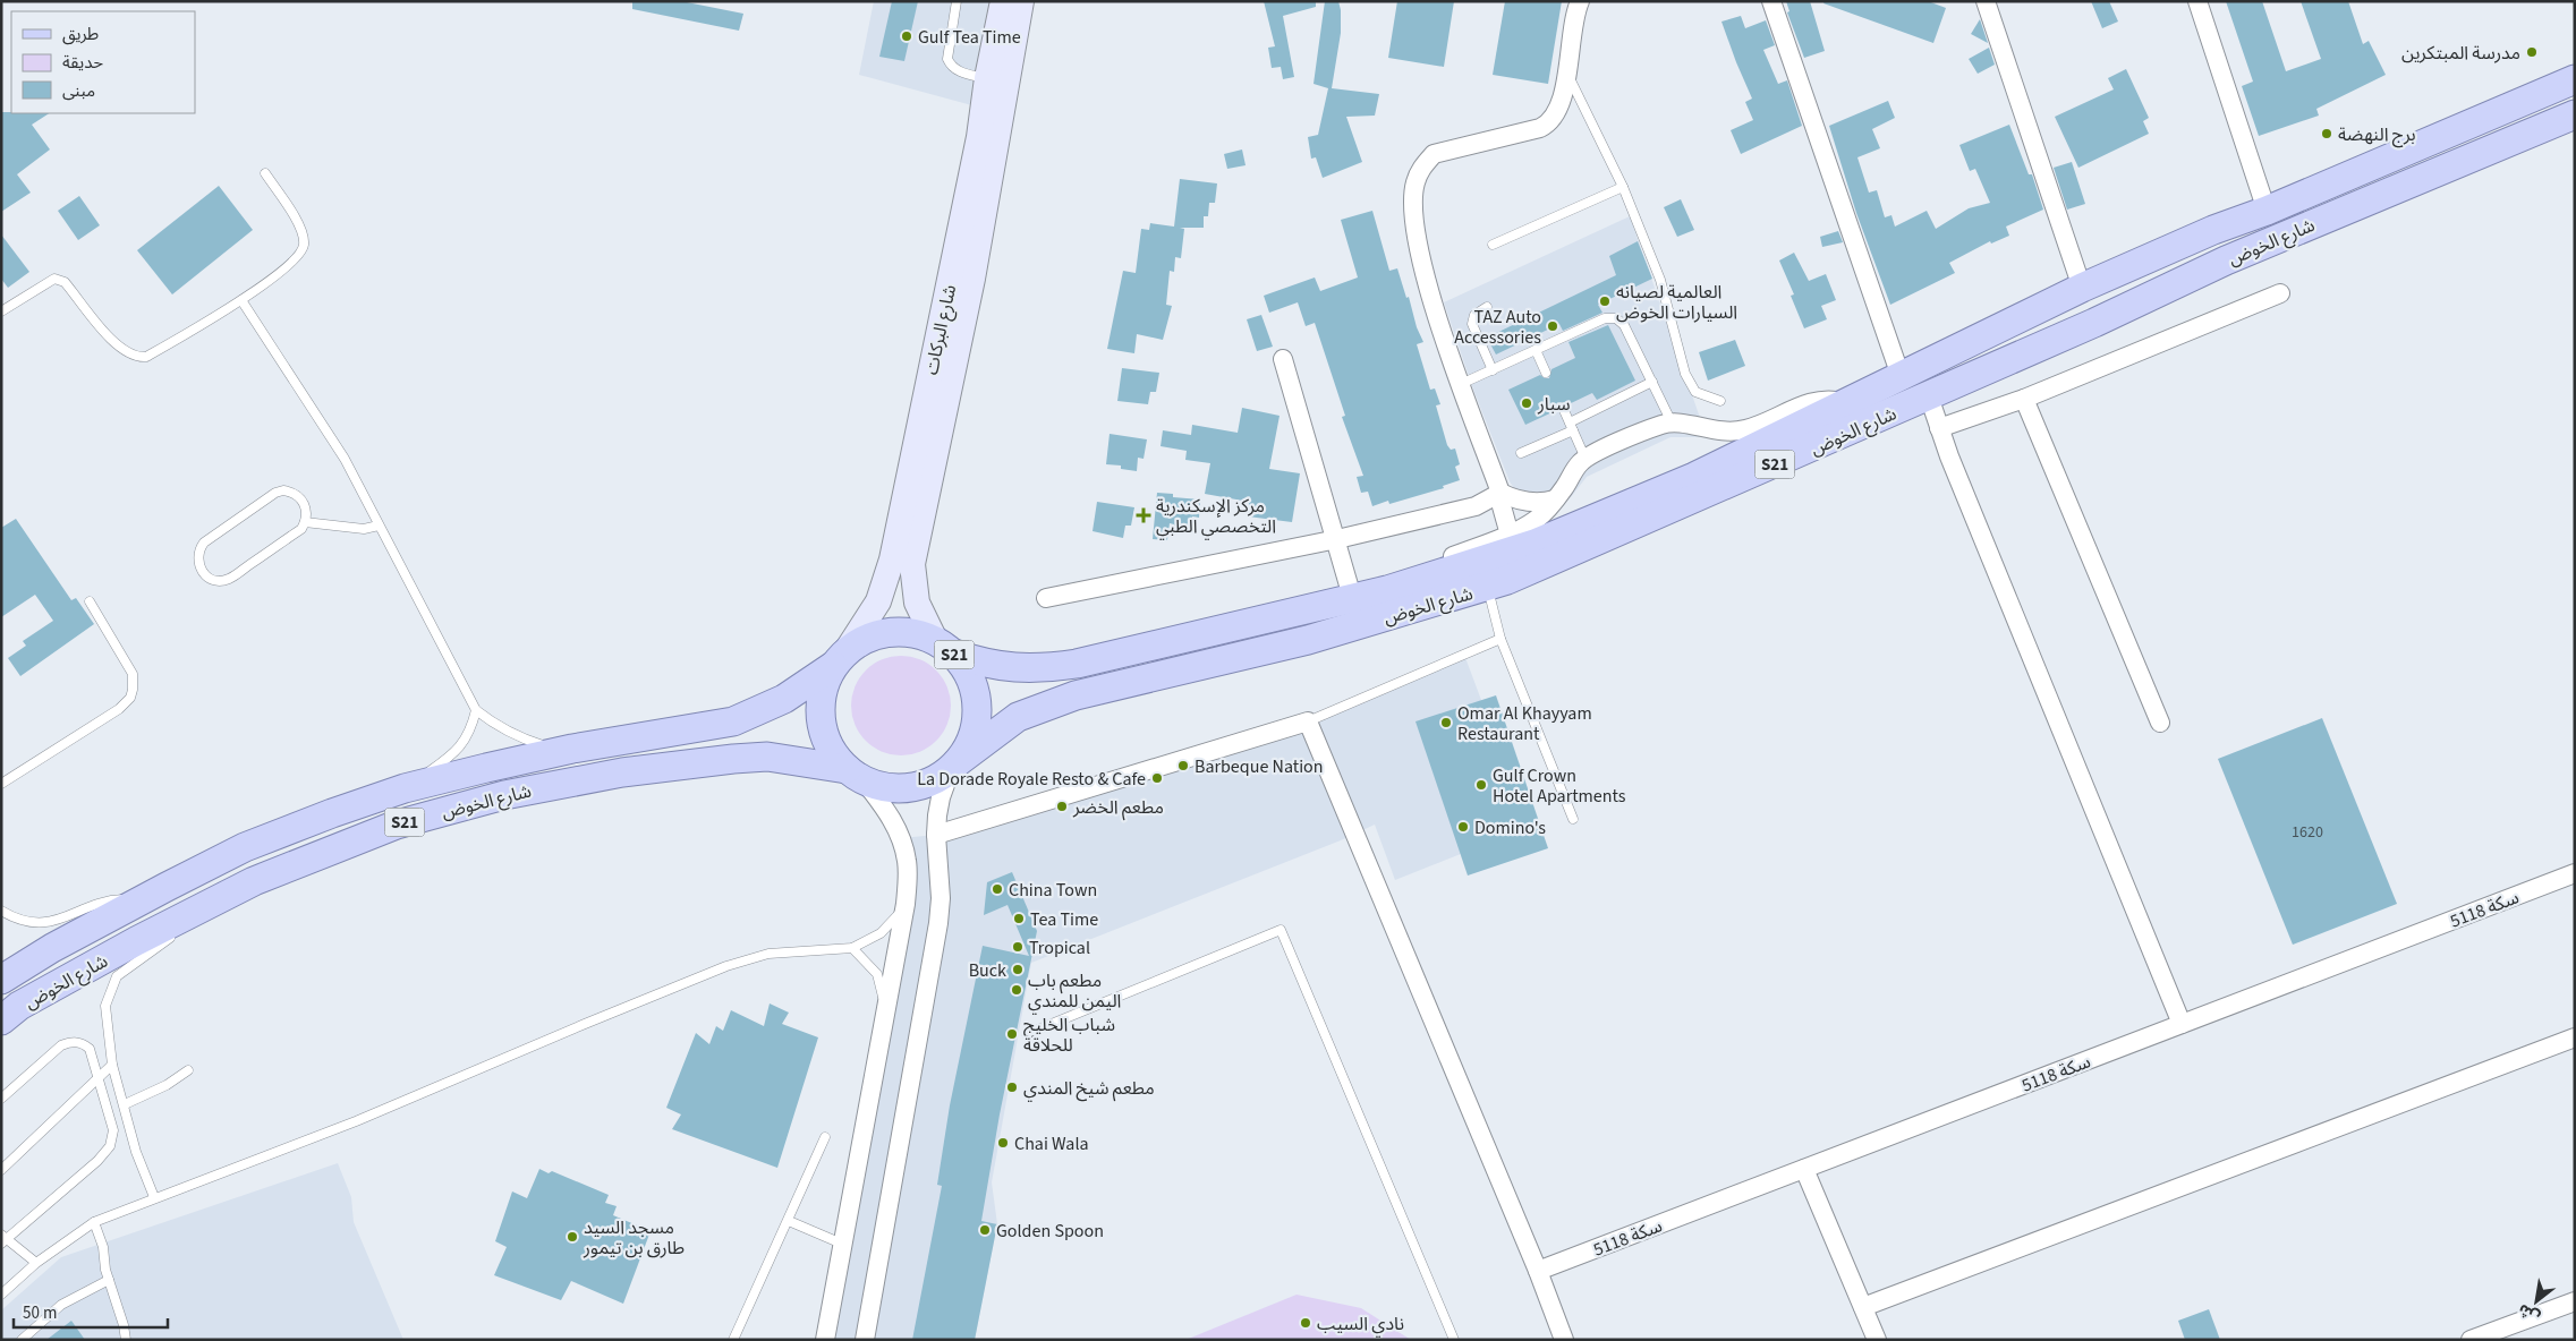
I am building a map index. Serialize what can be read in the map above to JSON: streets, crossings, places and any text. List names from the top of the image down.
{
  "streets": {
    "main road": ["شارع الخوض", "S21"],
    "street": ["شارع البركات", "سكة 5118"]
  },
  "crossings": [
    ["شارع الخوض", "شارع البركات"],
    ["شارع الخوض", "S21"],
    ["شارع البركات", "S21"]
  ],
  "places": {
    "other": [
      "Gulf Tea Time",
      "مدرسة المبتكرين",
      "برج النهضة",
      "العالمية لصيانه السيارات الخوض",
      "TAZ Auto Accessories",
      "سبار",
      "Omar Al Khayyam Restaurant",
      "Barbeque Nation",
      "La Dorade Royale Resto & Cafe",
      "Gulf Crown Hotel Apartments",
      "مطعم الخضر",
      "Domino's",
      "China Town",
      "Tea Time",
      "Tropical",
      "Buck",
      "مطعم باب اليمن للمندي",
      "شباب الخليج للحلاقة",
      "مطعم شيخ المندي",
      "Chai Wala",
      "Golden Spoon",
      "مسجد السيد طارق بن تيمور",
      "نادي السيب"
    ],
    "health": ["مركز الإسكندرية التخصصي الطبي"]
  },
  "house_numbers": ["1620"],
  "legend": ["طريق", "حديقة", "مبنى"],
  "scale_bar": "50 m",
  "north": "bottom left"
}
